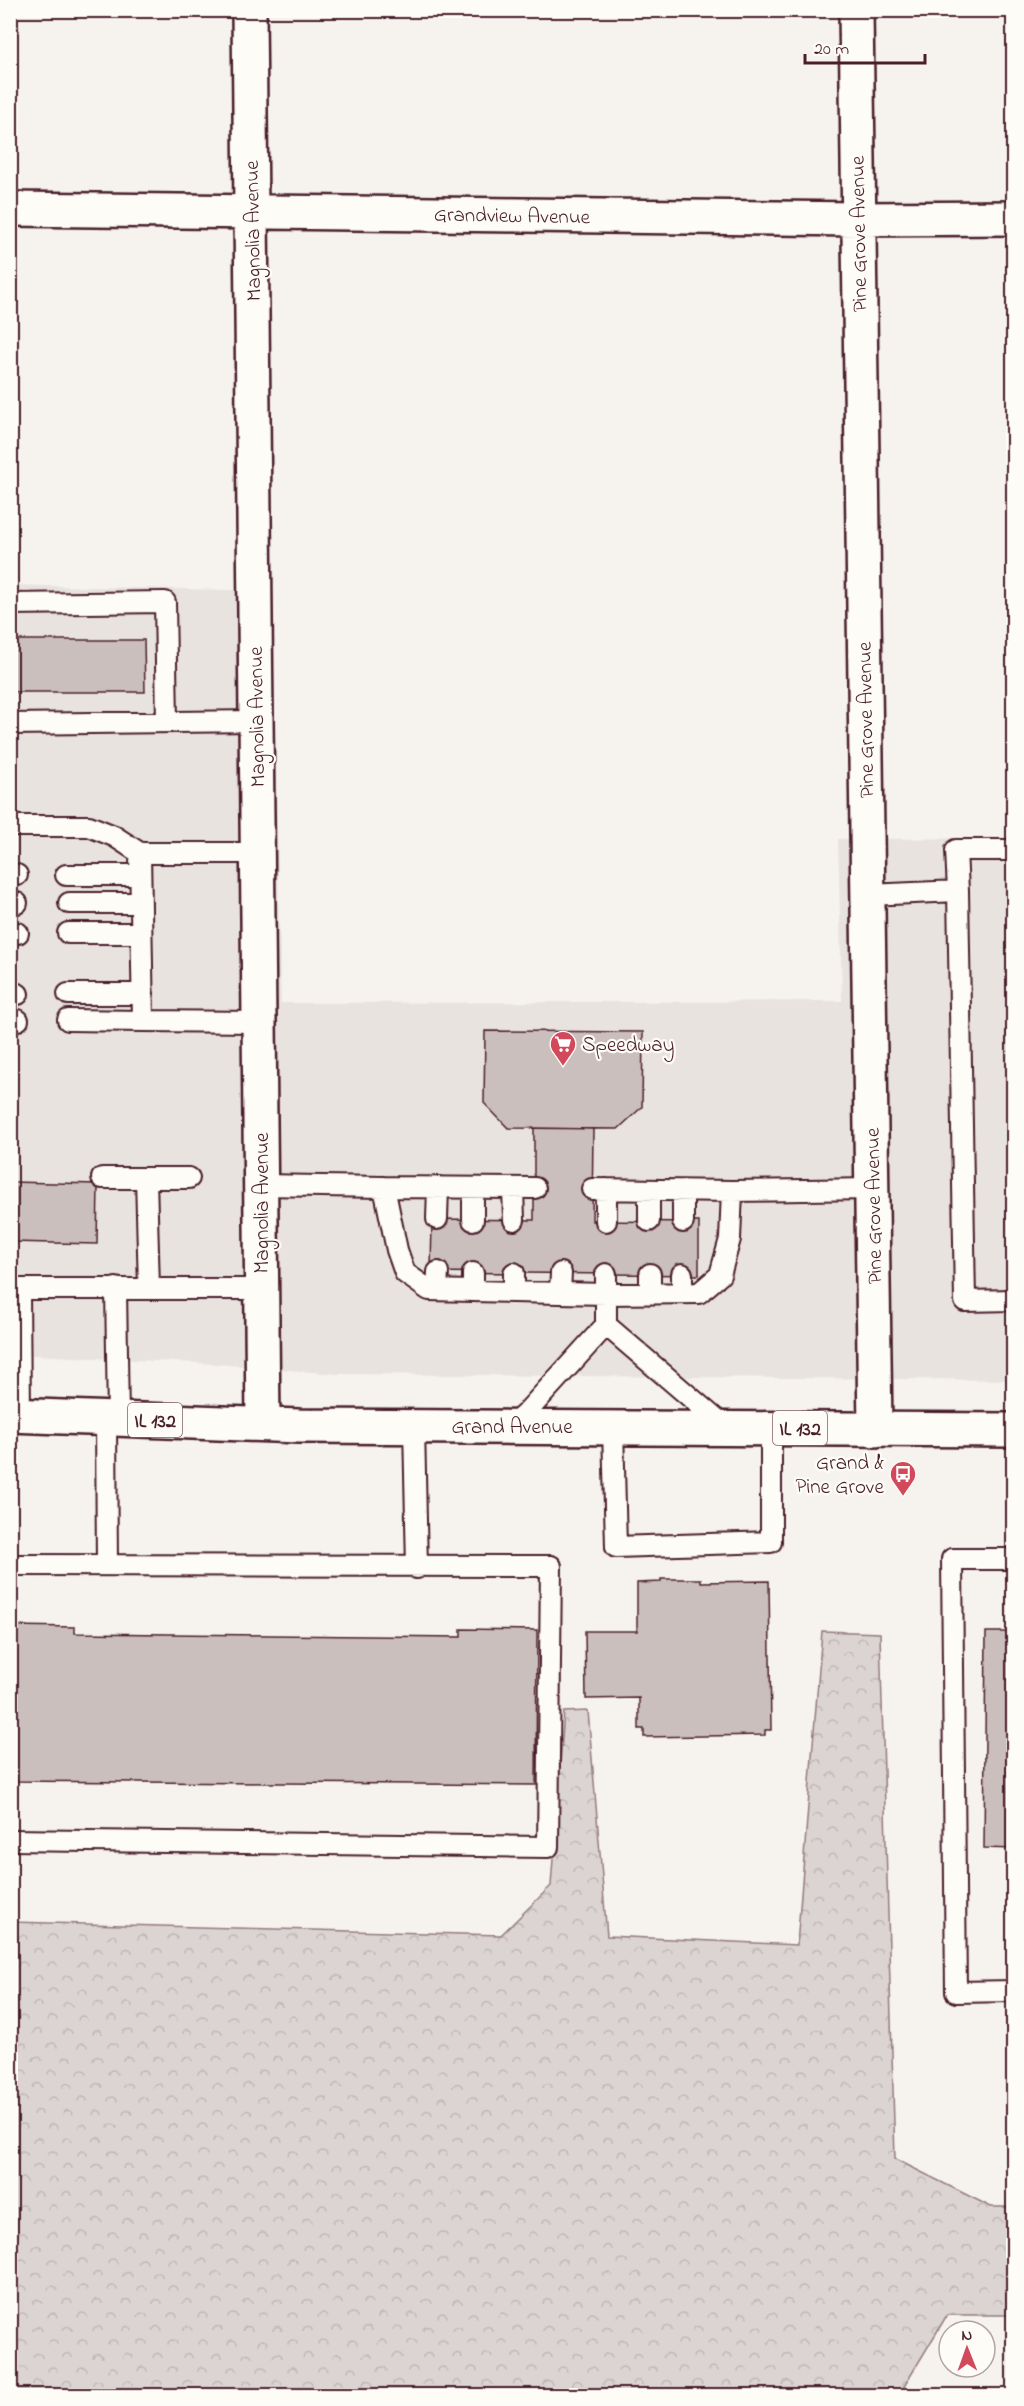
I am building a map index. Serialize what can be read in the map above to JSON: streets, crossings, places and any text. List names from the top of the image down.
{
  "streets": {
    "street": [
      "Grandview Avenue",
      "Magnolia Avenue",
      "Pine Grove Avenue",
      "IL 132",
      "Grand Avenue"
    ]
  },
  "crossings": [
    ["Grandview Avenue", "Magnolia Avenue"],
    ["Grandview Avenue", "Pine Grove Avenue"],
    ["Magnolia Avenue", "Grand Avenue"],
    ["Pine Grove Avenue", "Grand Avenue"]
  ],
  "places": {
    "supermarket": ["Speedway"],
    "bus stop": ["Grand & Pine Grove"]
  },
  "scale_bar": "20 m",
  "north": "top"
}
